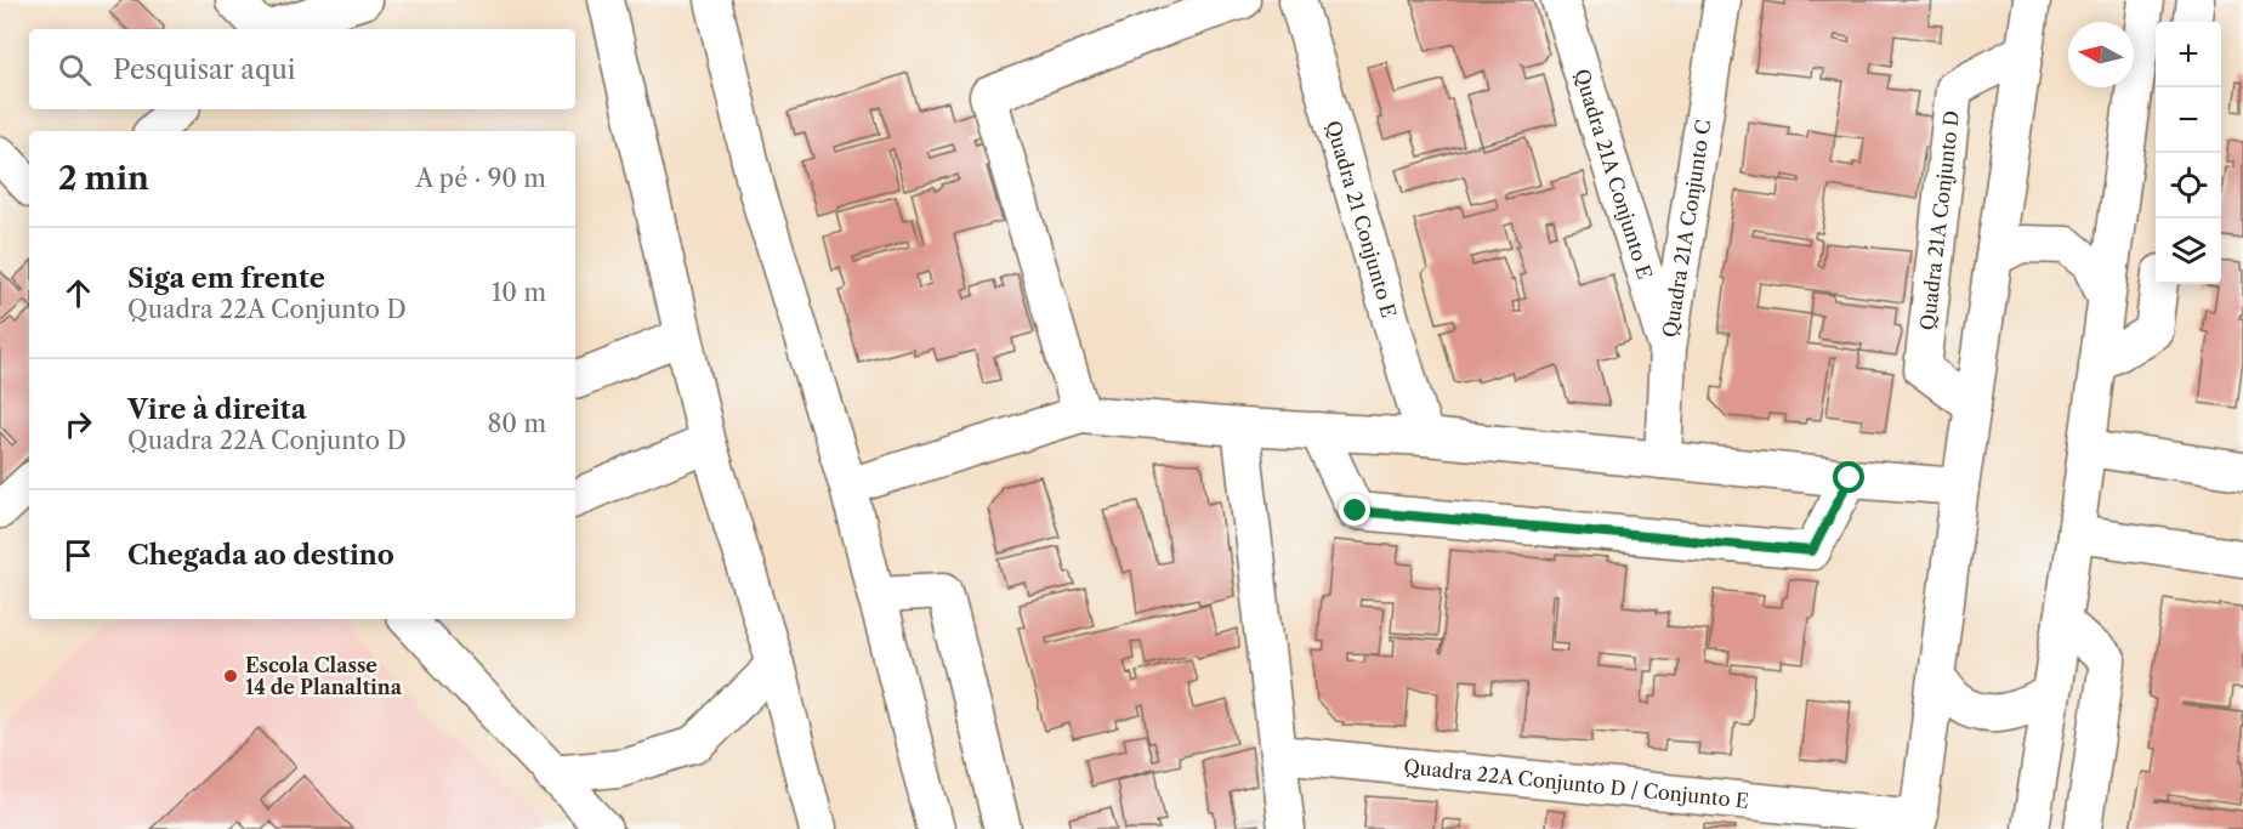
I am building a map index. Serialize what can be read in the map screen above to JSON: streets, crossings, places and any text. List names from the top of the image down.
{
  "streets": {
    "street": [
      "Quadra 21A Conjunto E",
      "Quadra 21 Conjunto E",
      "Quadra 21A Conjunto D",
      "Quadra 21A Conjunto C",
      "Quadra 22A Conjunto D / Conjunto E"
    ]
  },
  "crossings": [
    ["Quadra 21A Conjunto E", "Quadra 21A Conjunto C"]
  ],
  "places": ["Escola Classe 14 de Planaltina"],
  "north": "left",
  "page": {
    "map_buttons": ["+", "−"],
    "search": "Pesquisar aqui",
    "heading": ["2 min", "A pé · 90 m"],
    "list": [
      ["Siga em frente", "Quadra 22A Conjunto D", "10 m"],
      ["Vire à direita", "Quadra 22A Conjunto D", "80 m"],
      "Chegada ao destino"
    ]
  }
}
